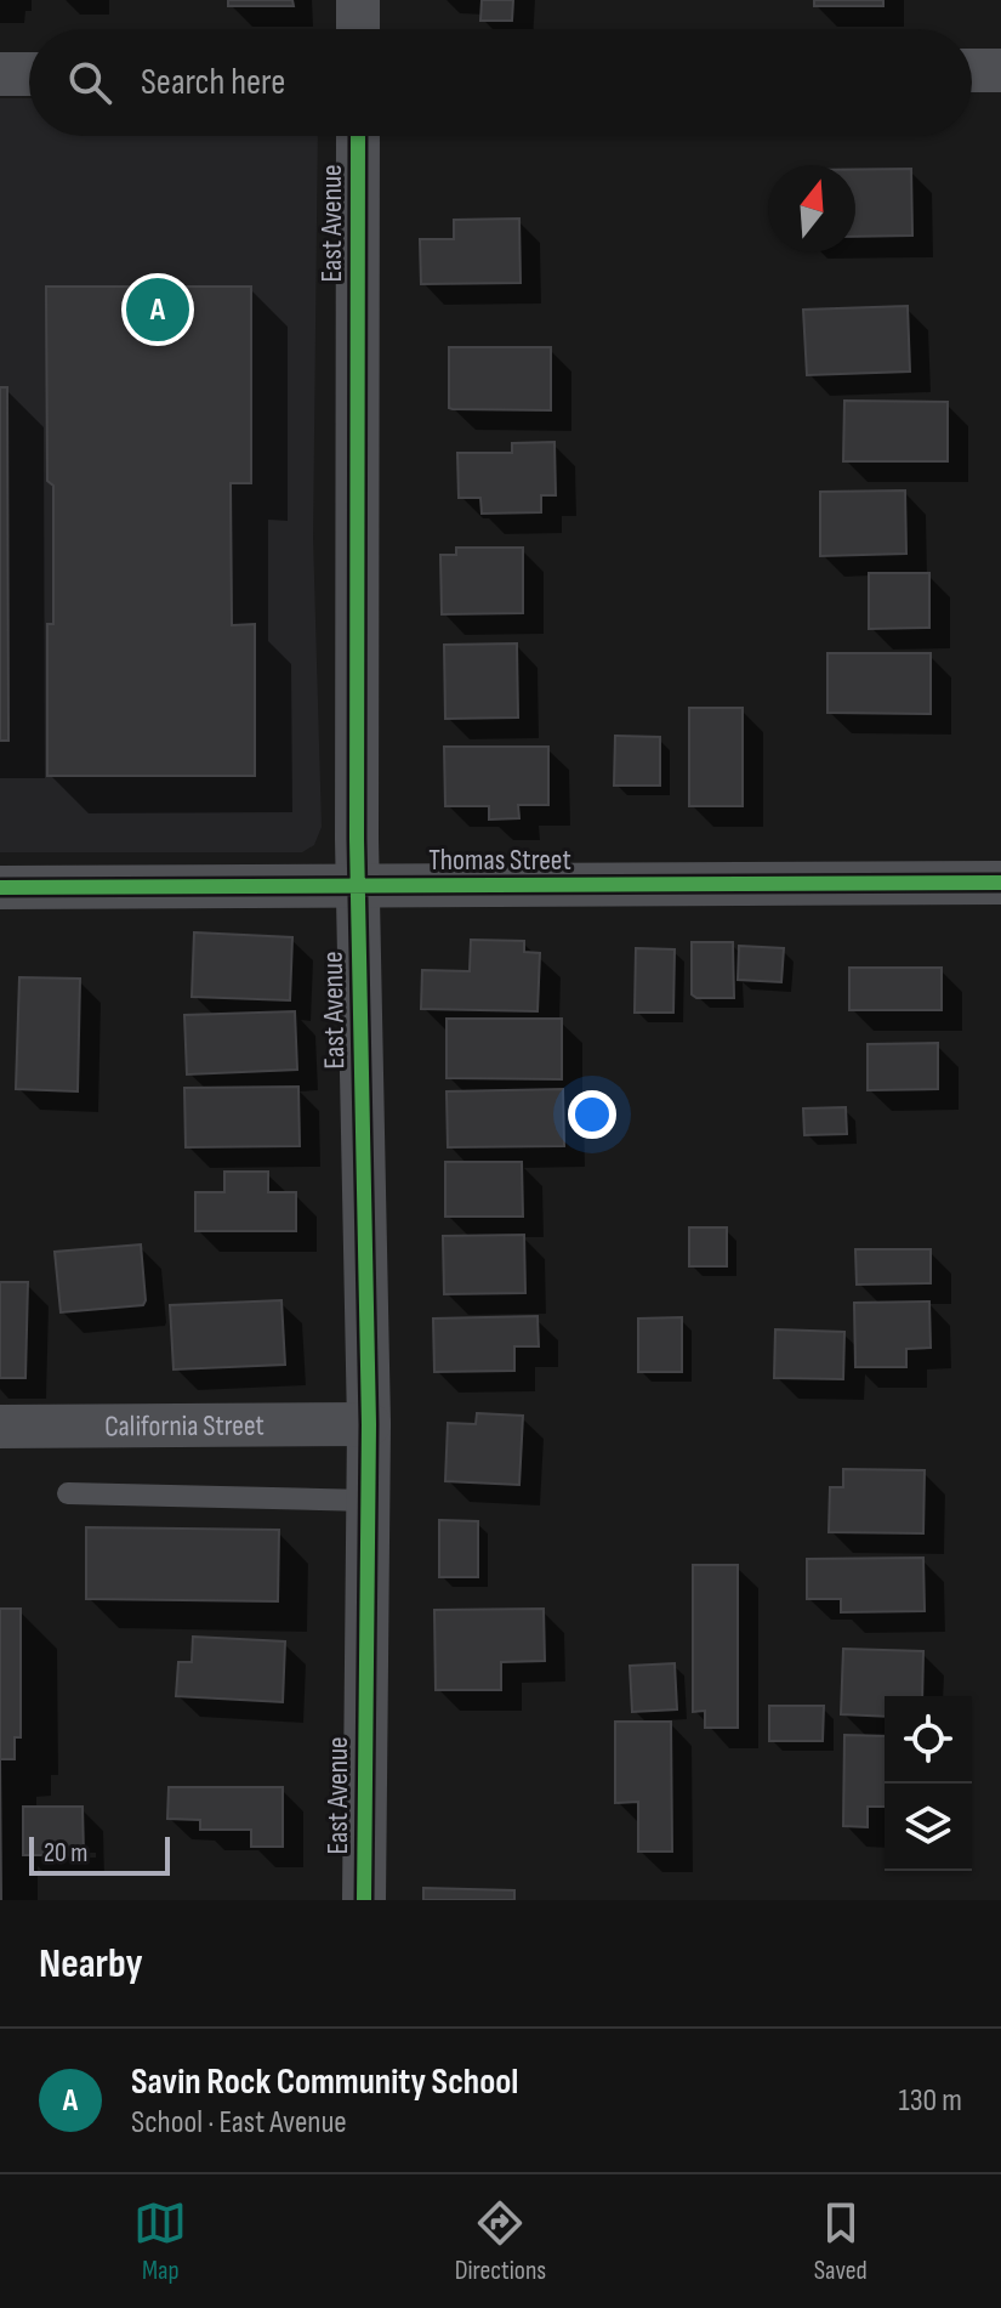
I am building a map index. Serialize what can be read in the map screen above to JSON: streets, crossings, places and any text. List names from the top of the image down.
{
  "streets": {
    "street": ["East Avenue", "Thomas Street", "California Street"]
  },
  "crossings": [
    ["East Avenue", "Thomas Street"],
    ["East Avenue", "California Street"]
  ],
  "scale_bar": "20 m",
  "north": "top",
  "page": {
    "search": "Search here",
    "pins": "A",
    "scale": "20 m",
    "heading": "Nearby",
    "list": [
      {
        "mark": "A",
        "name": "Savin Rock Community School",
        "note": "School · East Avenue",
        "value": "130 m"
      }
    ],
    "nav": ["Map", "Directions", "Saved"]
  }
}
